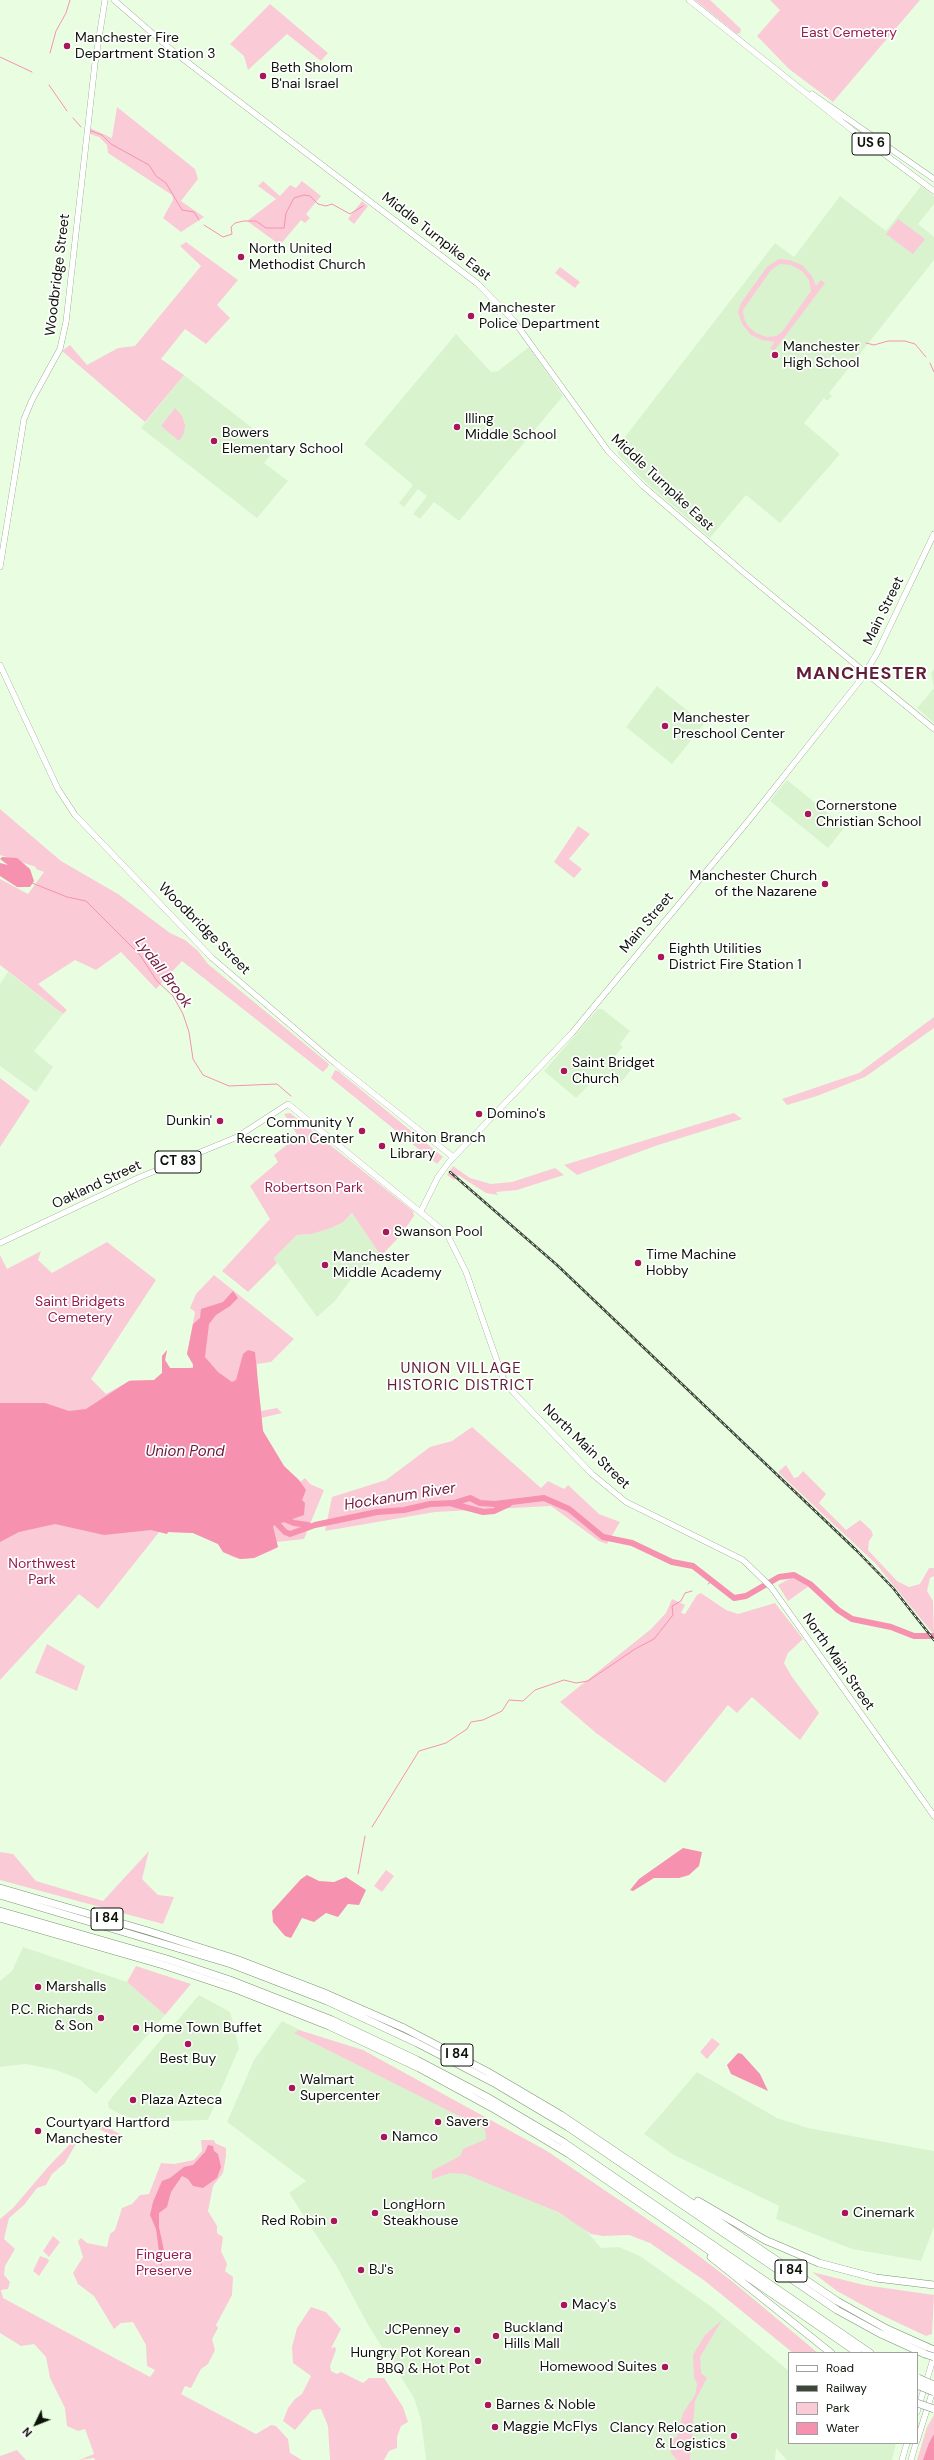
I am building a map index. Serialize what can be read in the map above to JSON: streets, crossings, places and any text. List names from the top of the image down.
{
  "streets": {
    "highway": ["I 84"],
    "main road": [
      "US 6",
      "Middle Turnpike East",
      "Woodbridge Street",
      "Main Street",
      "CT 83",
      "Oakland Street",
      "North Main Street"
    ]
  },
  "crossings": [
    ["Middle Turnpike East", "Main Street"],
    ["Woodbridge Street", "Main Street"],
    ["Main Street", "North Main Street"],
    ["Oakland Street", "North Main Street"]
  ],
  "districts": ["MANCHESTER", "UNION VILLAGE HISTORIC DISTRICT"],
  "water": ["Lydall Brook", "Union Pond", "Hockanum River"],
  "parks": [
    "East Cemetery",
    "Robertson Park",
    "Saint Bridgets Cemetery",
    "Northwest Park",
    "Finguera Preserve"
  ],
  "places": [
    "Manchester Fire Department Station 3",
    "Beth Sholom B'nai Israel",
    "North United Methodist Church",
    "Manchester Police Department",
    "Manchester High School",
    "Illing Middle School",
    "Bowers Elementary School",
    "Manchester Preschool Center",
    "Cornerstone Christian School",
    "Manchester Church of the Nazarene",
    "Eighth Utilities District Fire Station 1",
    "Saint Bridget Church",
    "Domino's",
    "Dunkin'",
    "Community Y Recreation Center",
    "Whiton Branch Library",
    "Swanson Pool",
    "Time Machine Hobby",
    "Manchester Middle Academy",
    "Marshalls",
    "P.C. Richards & Son",
    "Home Town Buffet",
    "Best Buy",
    "Walmart Supercenter",
    "Plaza Azteca",
    "Savers",
    "Courtyard Hartford Manchester",
    "Namco",
    "LongHorn Steakhouse",
    "Cinemark",
    "Red Robin",
    "BJ's",
    "Macy's",
    "JCPenney",
    "Buckland Hills Mall",
    "Hungry Pot Korean BBQ & Hot Pot",
    "Homewood Suites",
    "Barnes & Noble",
    "Maggie McFlys",
    "Clancy Relocation & Logistics"
  ],
  "legend": [
    "Road",
    "Railway",
    "Park",
    "Water"
  ],
  "north": "bottom left"
}
